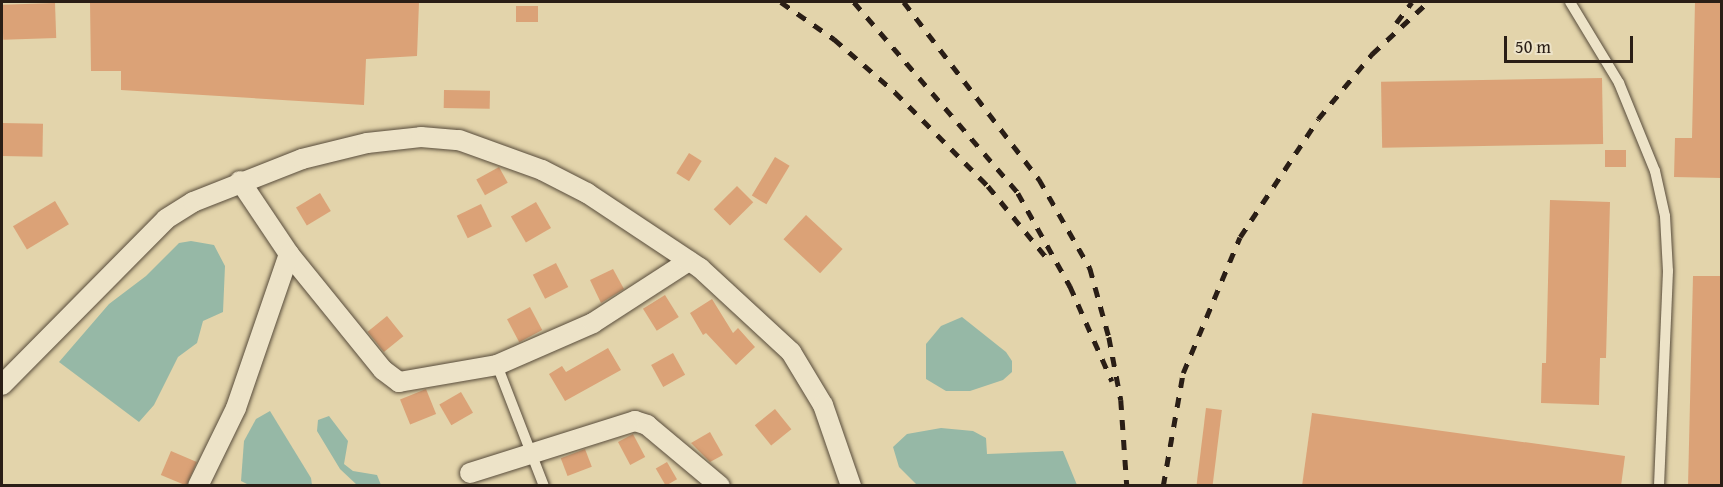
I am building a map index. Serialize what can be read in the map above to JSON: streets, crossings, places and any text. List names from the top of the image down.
{
  "scale_bar": "50 m"
}
